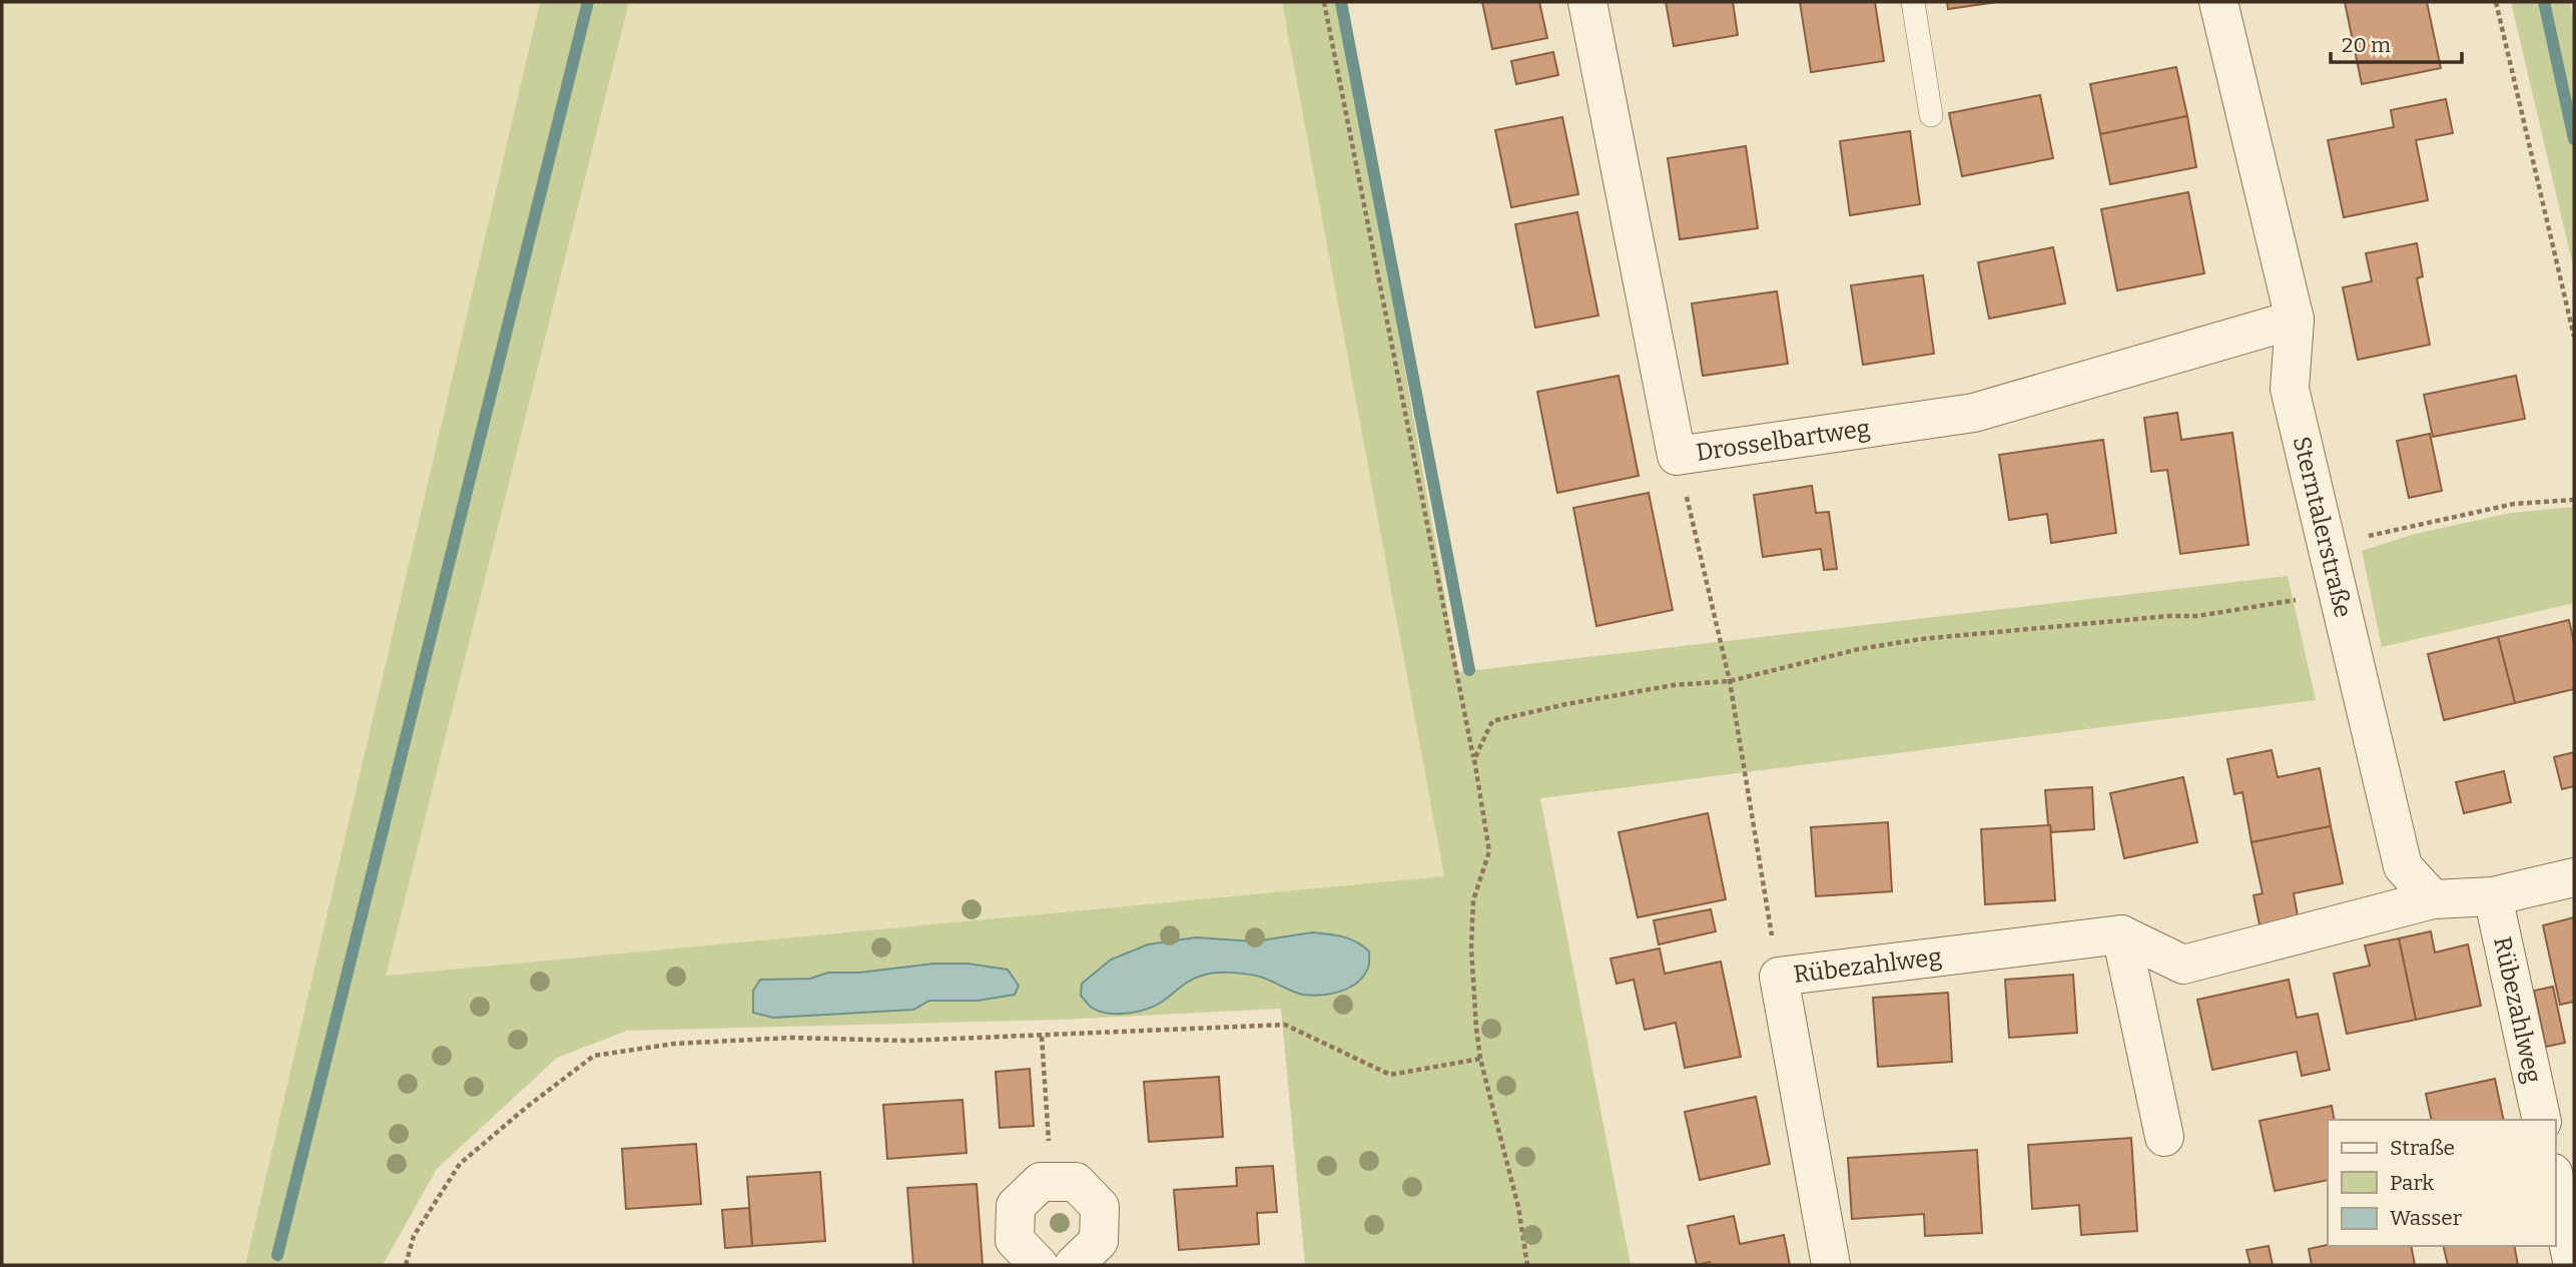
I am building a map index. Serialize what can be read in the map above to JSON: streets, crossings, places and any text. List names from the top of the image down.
{
  "streets": {
    "street": ["Drosselbartweg", "Sterntalerstraße", "Rübezahlweg"]
  },
  "crossings": [
    ["Drosselbartweg", "Sterntalerstraße"]
  ],
  "legend": ["Straße", "Park", "Wasser"],
  "scale_bar": "20 m"
}
